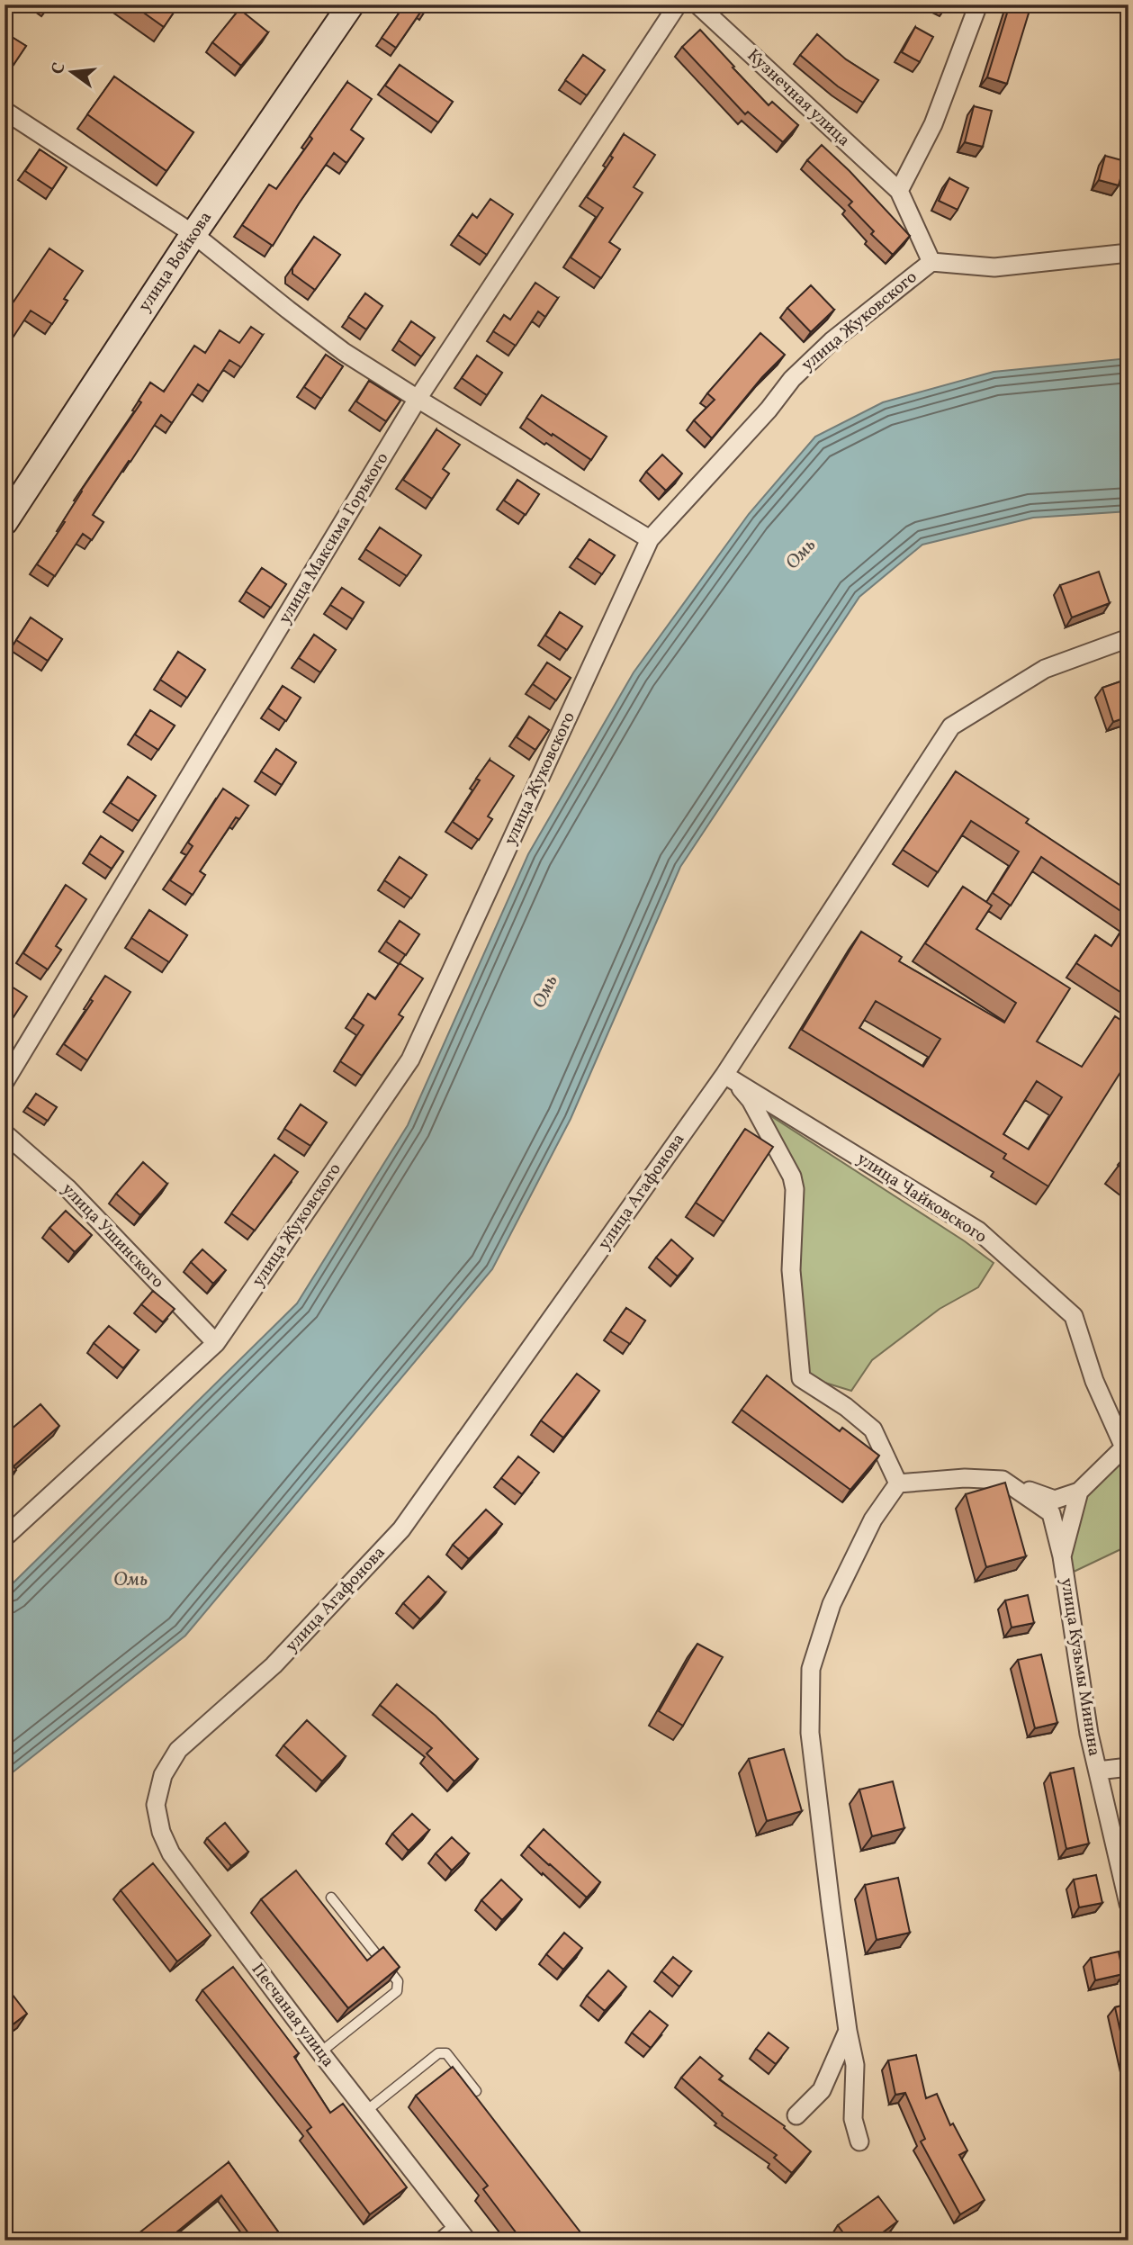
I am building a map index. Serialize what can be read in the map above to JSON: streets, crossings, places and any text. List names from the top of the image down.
{
  "streets": {
    "main road": ["улица Войкова"],
    "street": [
      "Кузнечная улица",
      "улица Жуковского",
      "улица Максима Горького",
      "улица Агафонова",
      "улица Чайковского",
      "улица Ушинского",
      "улица Кузьмы Минина",
      "Песчаная улица"
    ]
  },
  "crossings": [
    ["Кузнечная улица", "улица Жуковского"],
    ["улица Жуковского", "улица Ушинского"],
    ["улица Агафонова", "улица Чайковского"],
    ["улица Агафонова", "Песчаная улица"]
  ],
  "water": ["Омь"],
  "north": "left"
}
